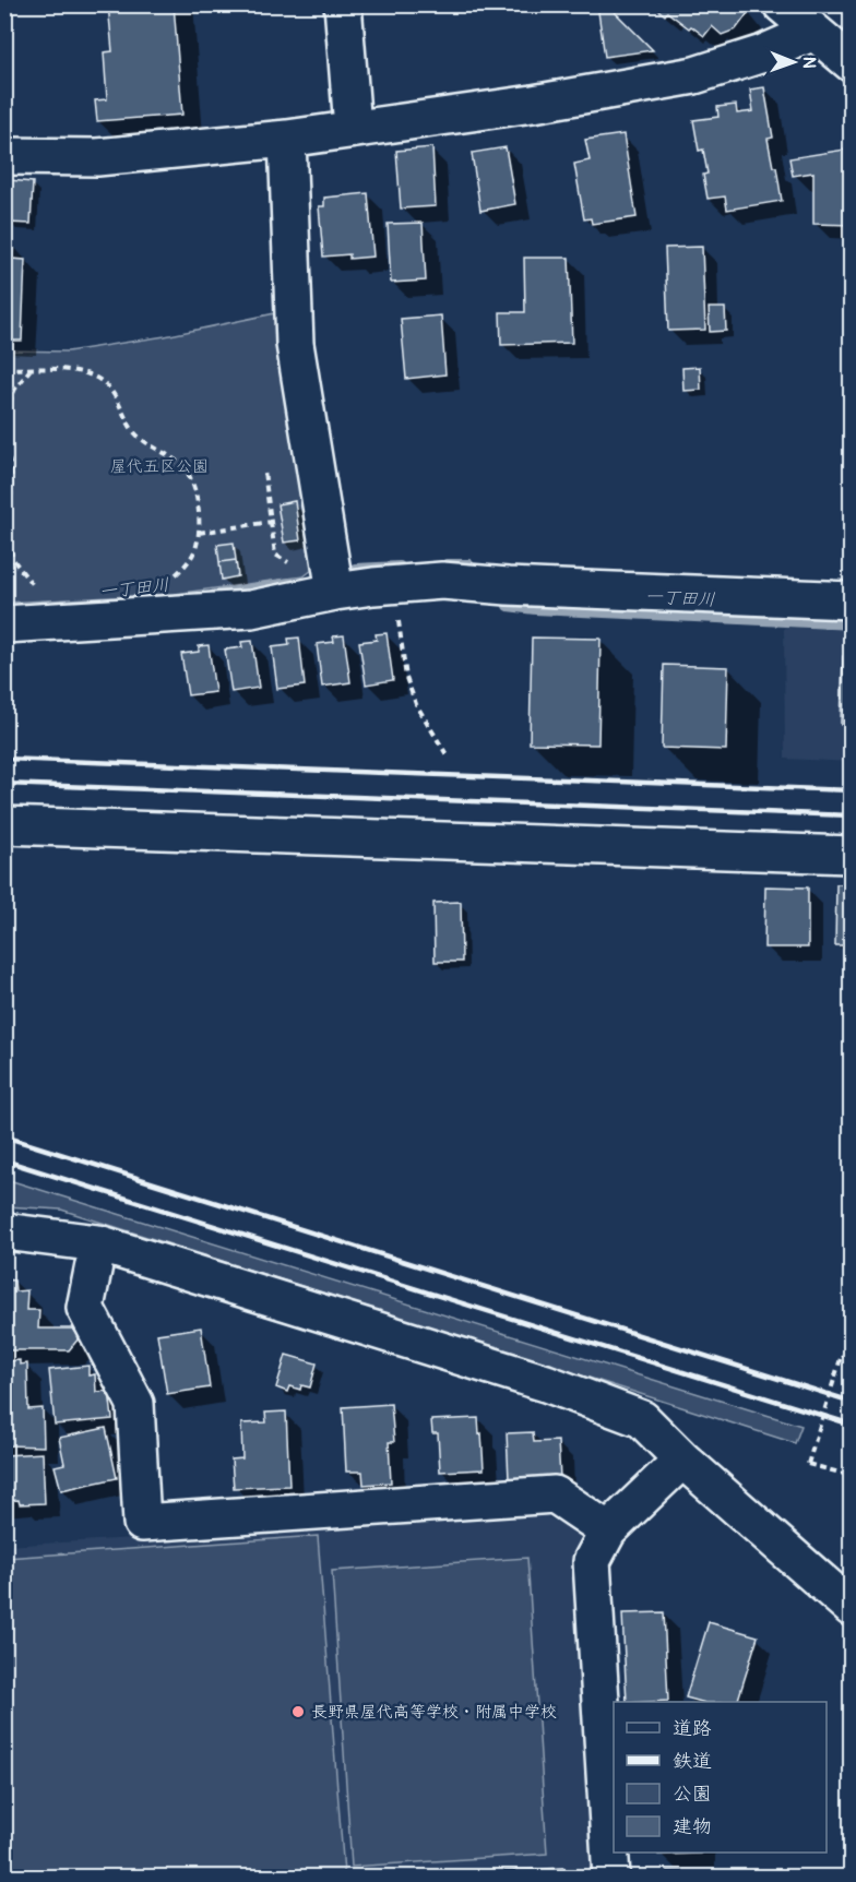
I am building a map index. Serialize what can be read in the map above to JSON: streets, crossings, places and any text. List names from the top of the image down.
{
  "water": ["一丁田川"],
  "parks": ["屋代五区公園"],
  "places": ["長野県屋代高等学校・附属中学校"],
  "legend": [
    "道路",
    "鉄道",
    "公園",
    "建物"
  ],
  "north": "right"
}
